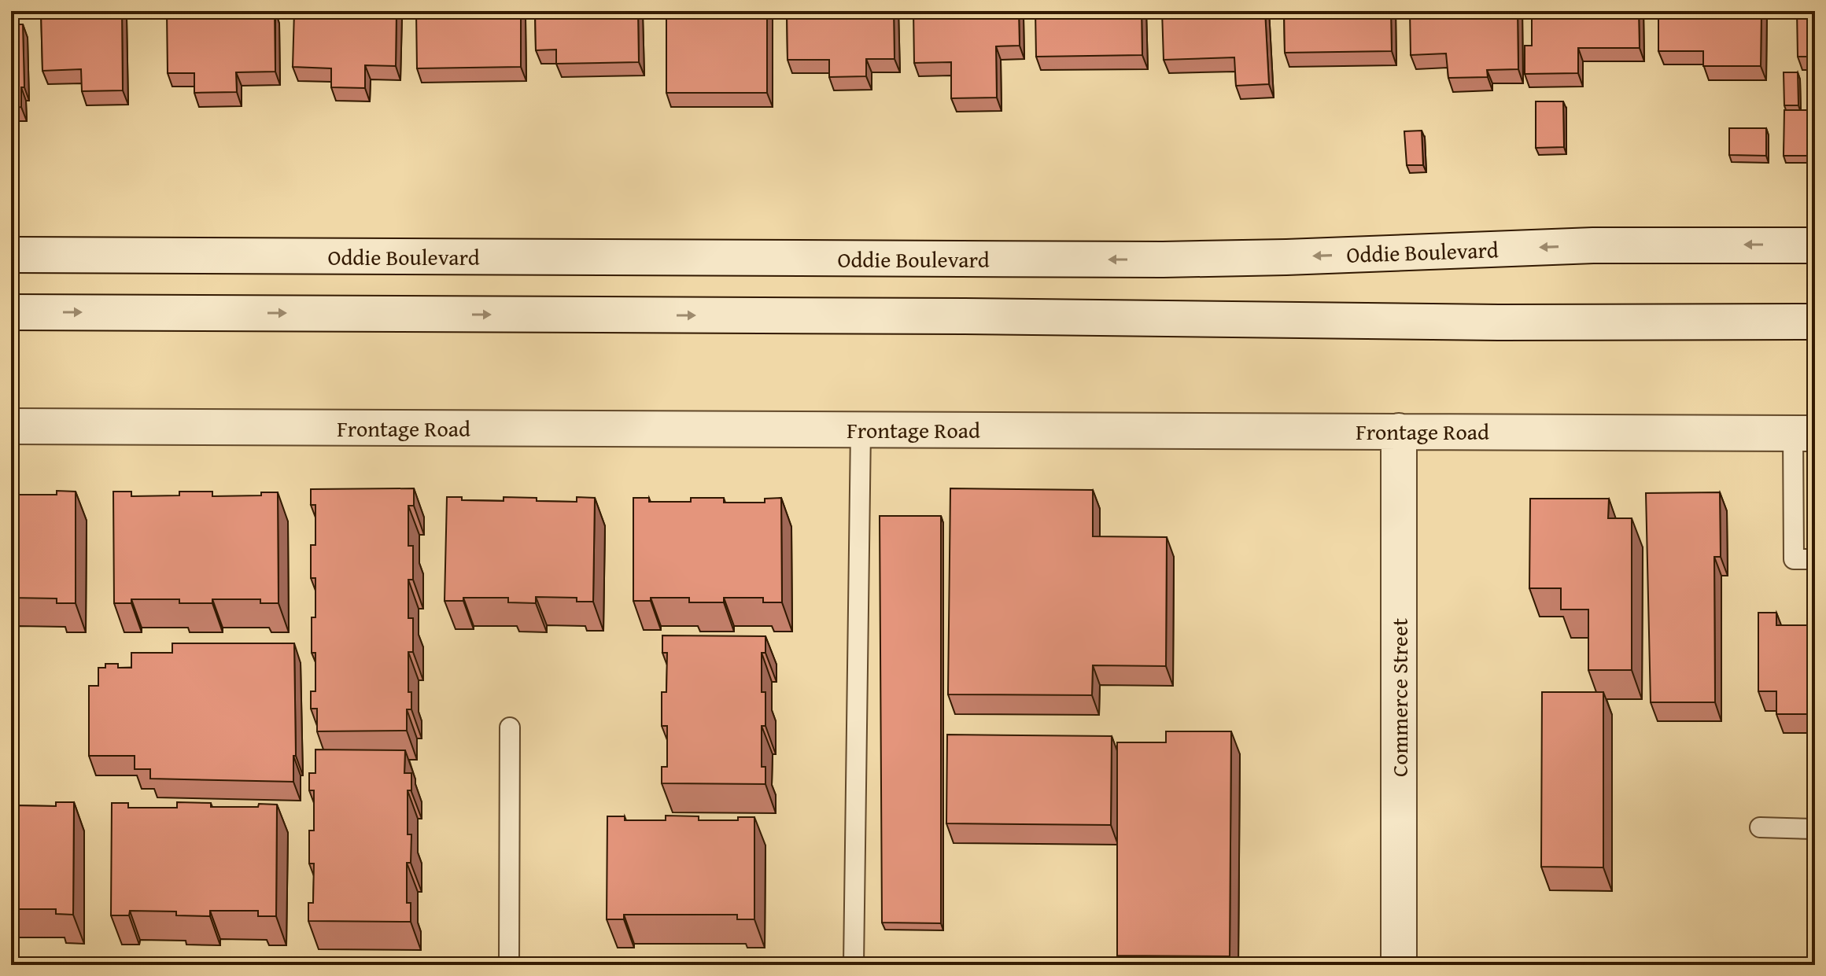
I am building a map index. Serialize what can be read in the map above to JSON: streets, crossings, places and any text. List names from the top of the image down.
{
  "streets": {
    "main road": ["Oddie Boulevard", "Frontage Road", "Commerce Street"]
  },
  "crossings": [
    ["Frontage Road", "Commerce Street"]
  ]
}
